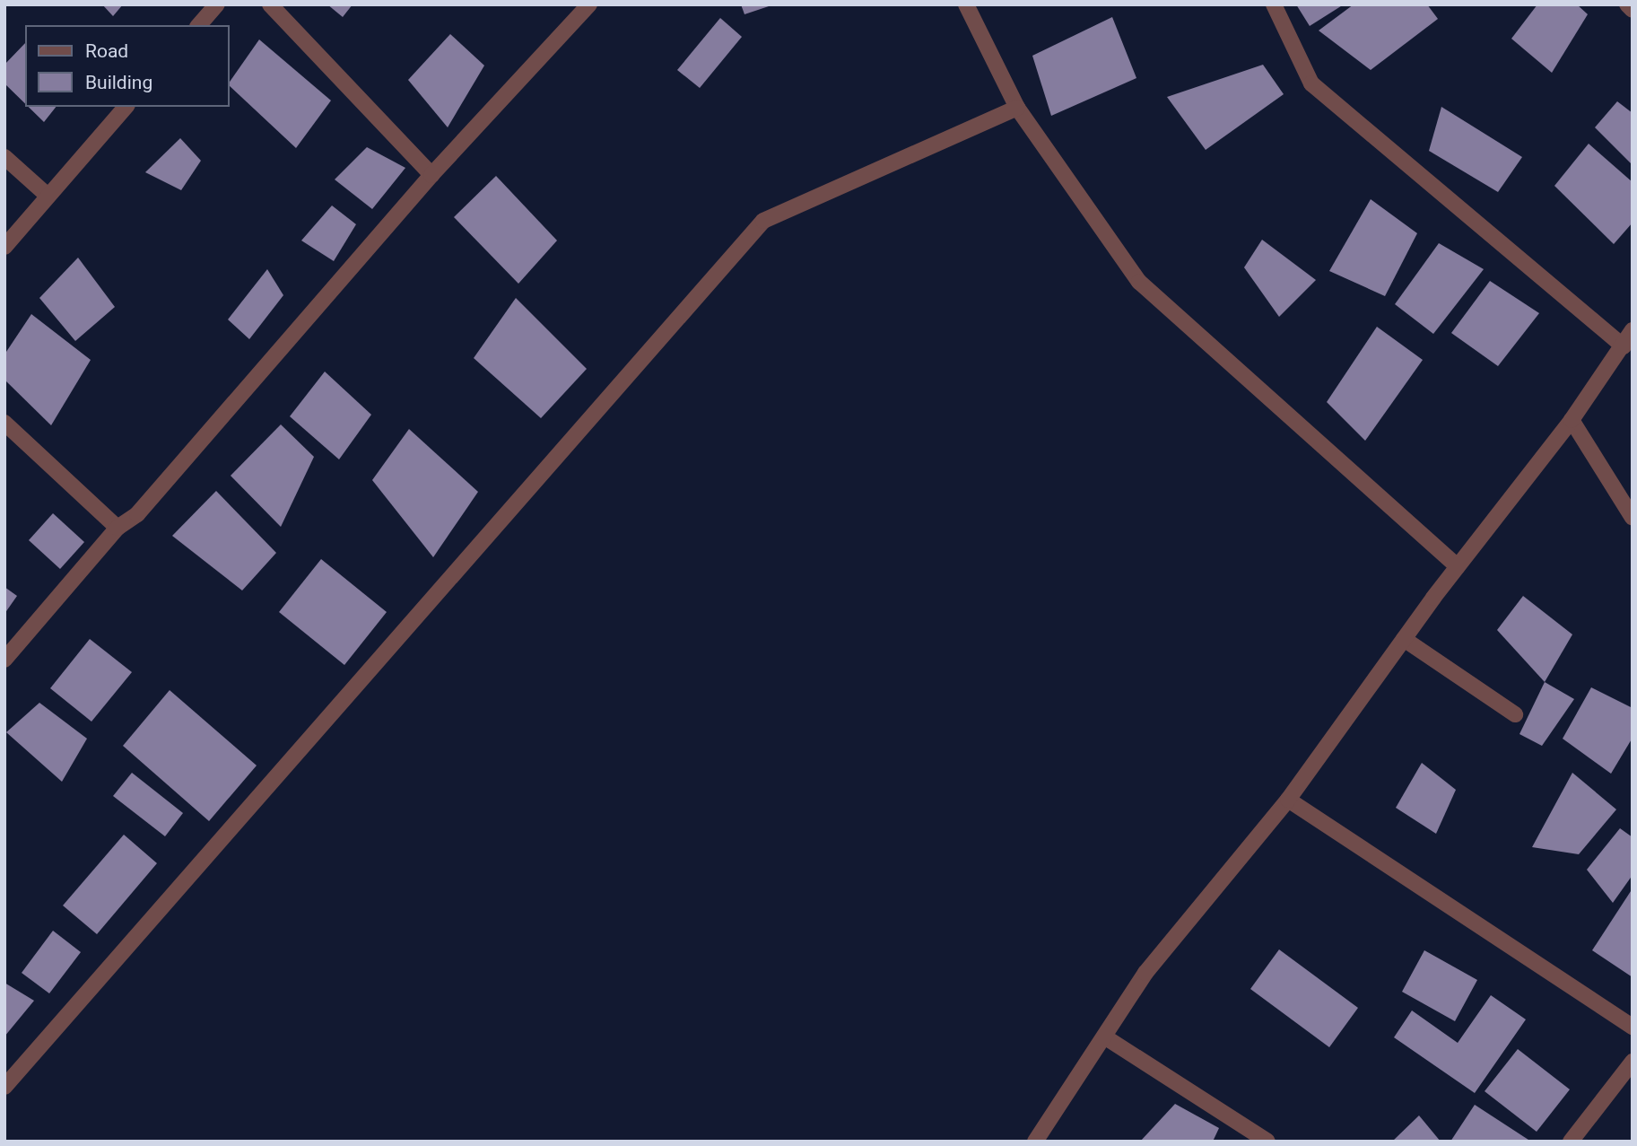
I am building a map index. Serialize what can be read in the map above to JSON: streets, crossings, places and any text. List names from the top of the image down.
{
  "legend": ["Road", "Building"]
}
